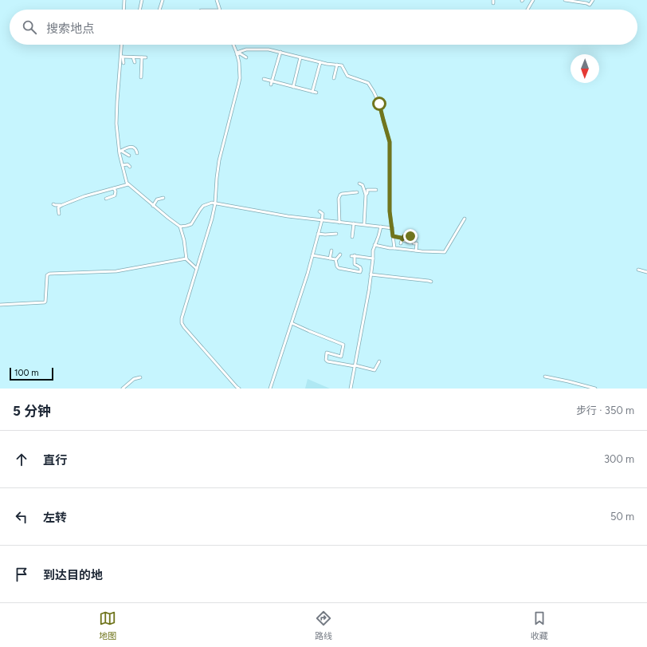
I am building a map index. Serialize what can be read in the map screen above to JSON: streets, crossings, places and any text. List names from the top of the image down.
{
  "scale_bar": "100 m",
  "north": "bottom",
  "page": {
    "search": "搜索地点",
    "scale": "100 m",
    "heading": ["5 分钟", "步行 · 350 m"],
    "list": [
      ["直行", "300 m"],
      ["左转", "50 m"],
      "到达目的地"
    ],
    "nav": ["地图", "路线", "收藏"]
  }
}
